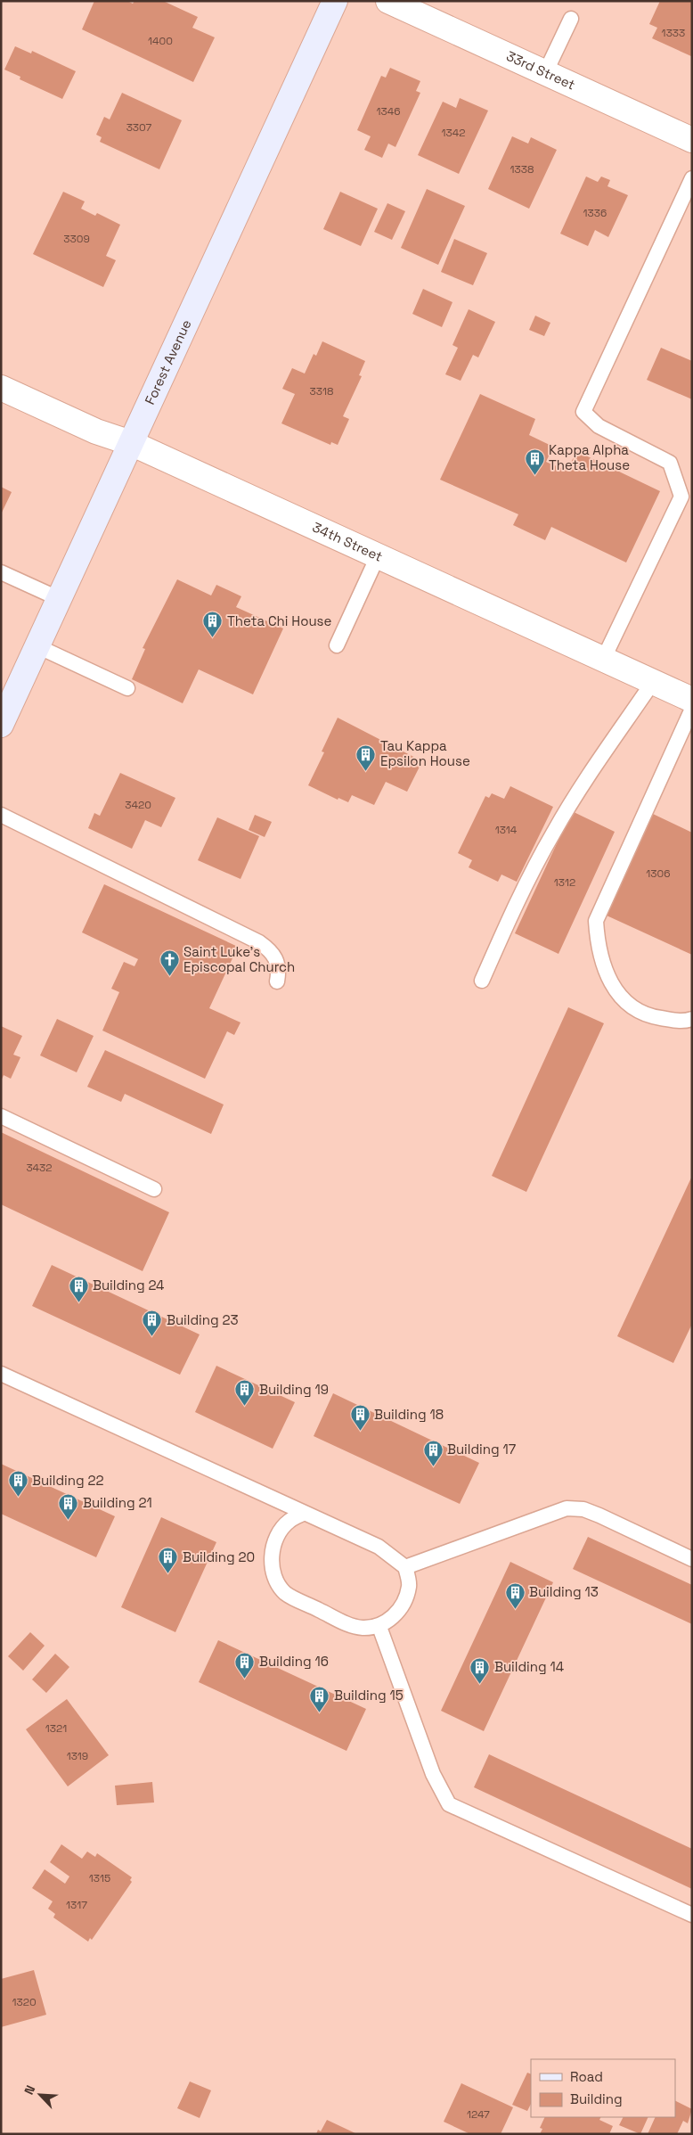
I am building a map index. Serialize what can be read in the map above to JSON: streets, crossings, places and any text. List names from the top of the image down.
{
  "streets": {
    "main road": ["Forest Avenue"],
    "street": ["33rd Street", "34th Street"]
  },
  "crossings": [
    ["Forest Avenue", "34th Street"]
  ],
  "places": {
    "building": [
      "Kappa Alpha Theta House",
      "Theta Chi House",
      "Tau Kappa Epsilon House",
      "Building 24",
      "Building 23",
      "Building 19",
      "Building 18",
      "Building 17",
      "Building 22",
      "Building 21",
      "Building 20",
      "Building 13",
      "Building 16",
      "Building 14",
      "Building 15"
    ],
    "church": ["Saint Luke's Episcopal Church"]
  },
  "house_numbers": [
    "1333",
    "1400",
    "1346",
    "3307",
    "1342",
    "1338",
    "1336",
    "3309",
    "3318",
    "3420",
    "1314",
    "1306",
    "1312",
    "3432",
    "1321",
    "1319",
    "1315",
    "1317",
    "1320",
    "1247"
  ],
  "legend": ["Road", "Building"],
  "north": "top left"
}
